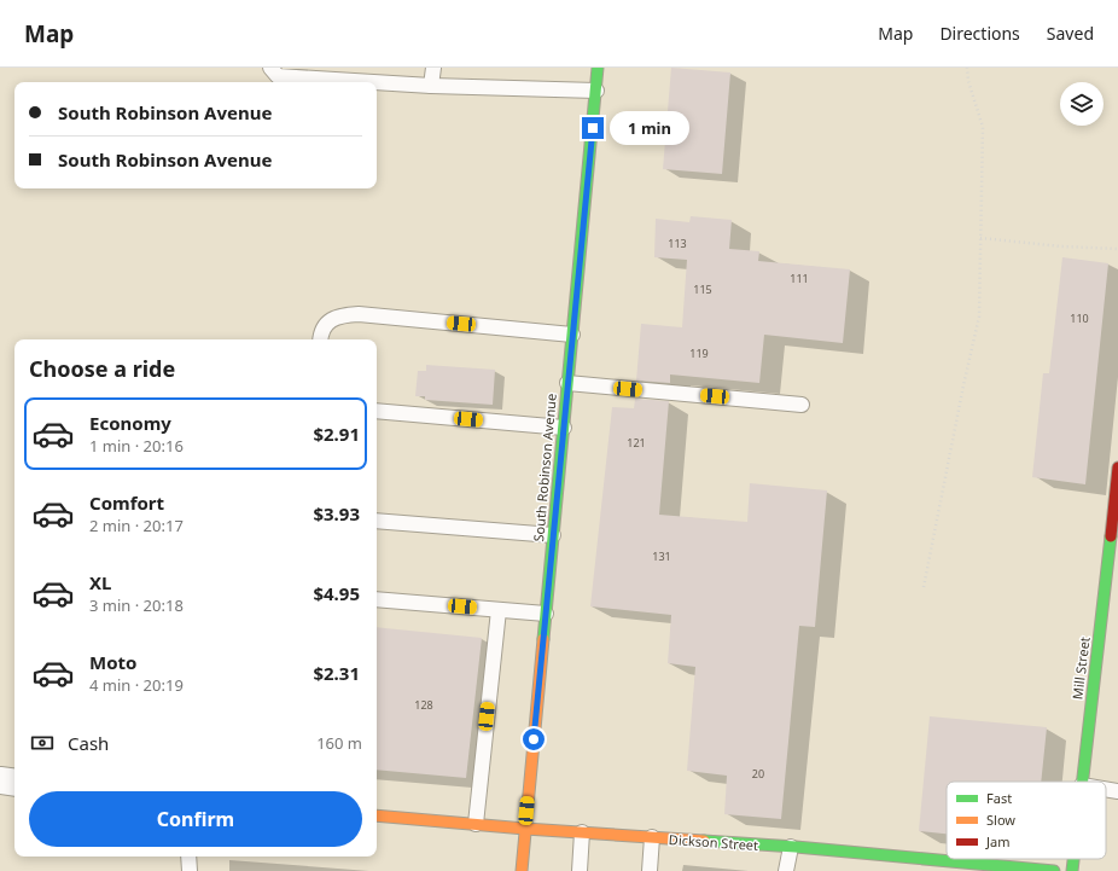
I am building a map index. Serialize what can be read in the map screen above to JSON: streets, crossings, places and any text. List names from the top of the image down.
{
  "streets": {
    "main road": ["South Robinson Avenue", "Mill Street", "Dickson Street"]
  },
  "crossings": [
    ["South Robinson Avenue", "Dickson Street"]
  ],
  "house_numbers": [
    "113",
    "111",
    "115",
    "110",
    "119",
    "121",
    "131",
    "128",
    "20"
  ],
  "legend": ["Fast", "Slow", "Jam"],
  "page": {
    "header": "Map",
    "nav": ["Map", "Directions", "Saved"],
    "banner": ["South Robinson Avenue", "South Robinson Avenue"],
    "bubble": "1 min",
    "heading": "Choose a ride",
    "list": [
      {
        "name": "Economy",
        "note": "1 min · 20:16",
        "value": "$2.91"
      },
      {
        "name": "Comfort",
        "note": "2 min · 20:17",
        "value": "$3.93"
      },
      {
        "name": "XL",
        "note": "3 min · 20:18",
        "value": "$4.95"
      },
      {
        "name": "Moto",
        "note": "4 min · 20:19",
        "value": "$2.31"
      }
    ],
    "pay": ["Cash", "160 m"],
    "buttons": "Confirm"
  }
}
